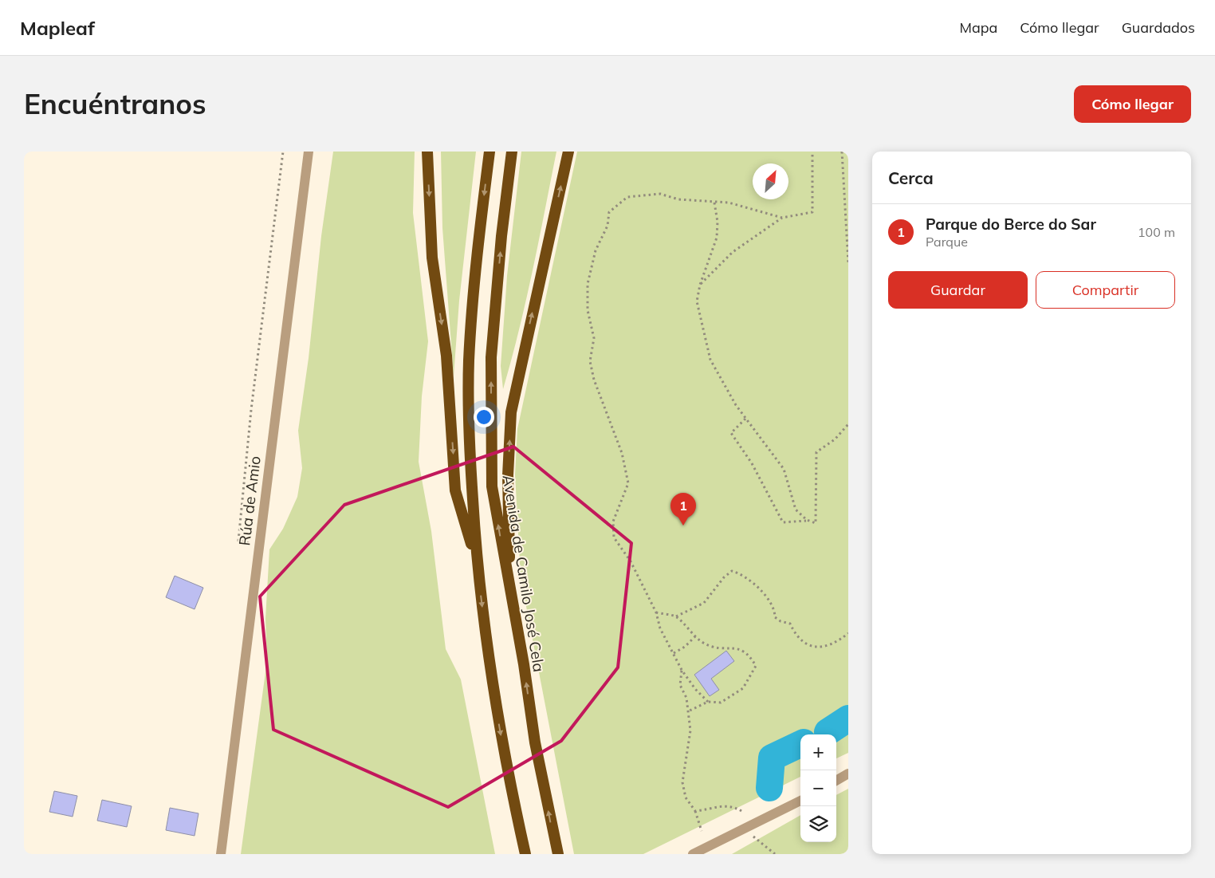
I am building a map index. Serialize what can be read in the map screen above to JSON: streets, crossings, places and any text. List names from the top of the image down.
{
  "streets": {
    "highway": ["Avenida de Camilo José Cela"],
    "street": ["Rúa de Amio"]
  },
  "north": "top right",
  "page": {
    "header": "Mapleaf",
    "nav": ["Mapa", "Cómo llegar", "Guardados"],
    "buttons": [
      "Cómo llegar",
      ["Guardar", "Compartir"]
    ],
    "title": "Encuéntranos",
    "heading": "Cerca",
    "list": [
      {
        "mark": "1",
        "name": "Parque do Berce do Sar",
        "note": "Parque",
        "value": "100 m"
      }
    ],
    "pins": "1",
    "map_buttons": ["+", "−"]
  }
}
